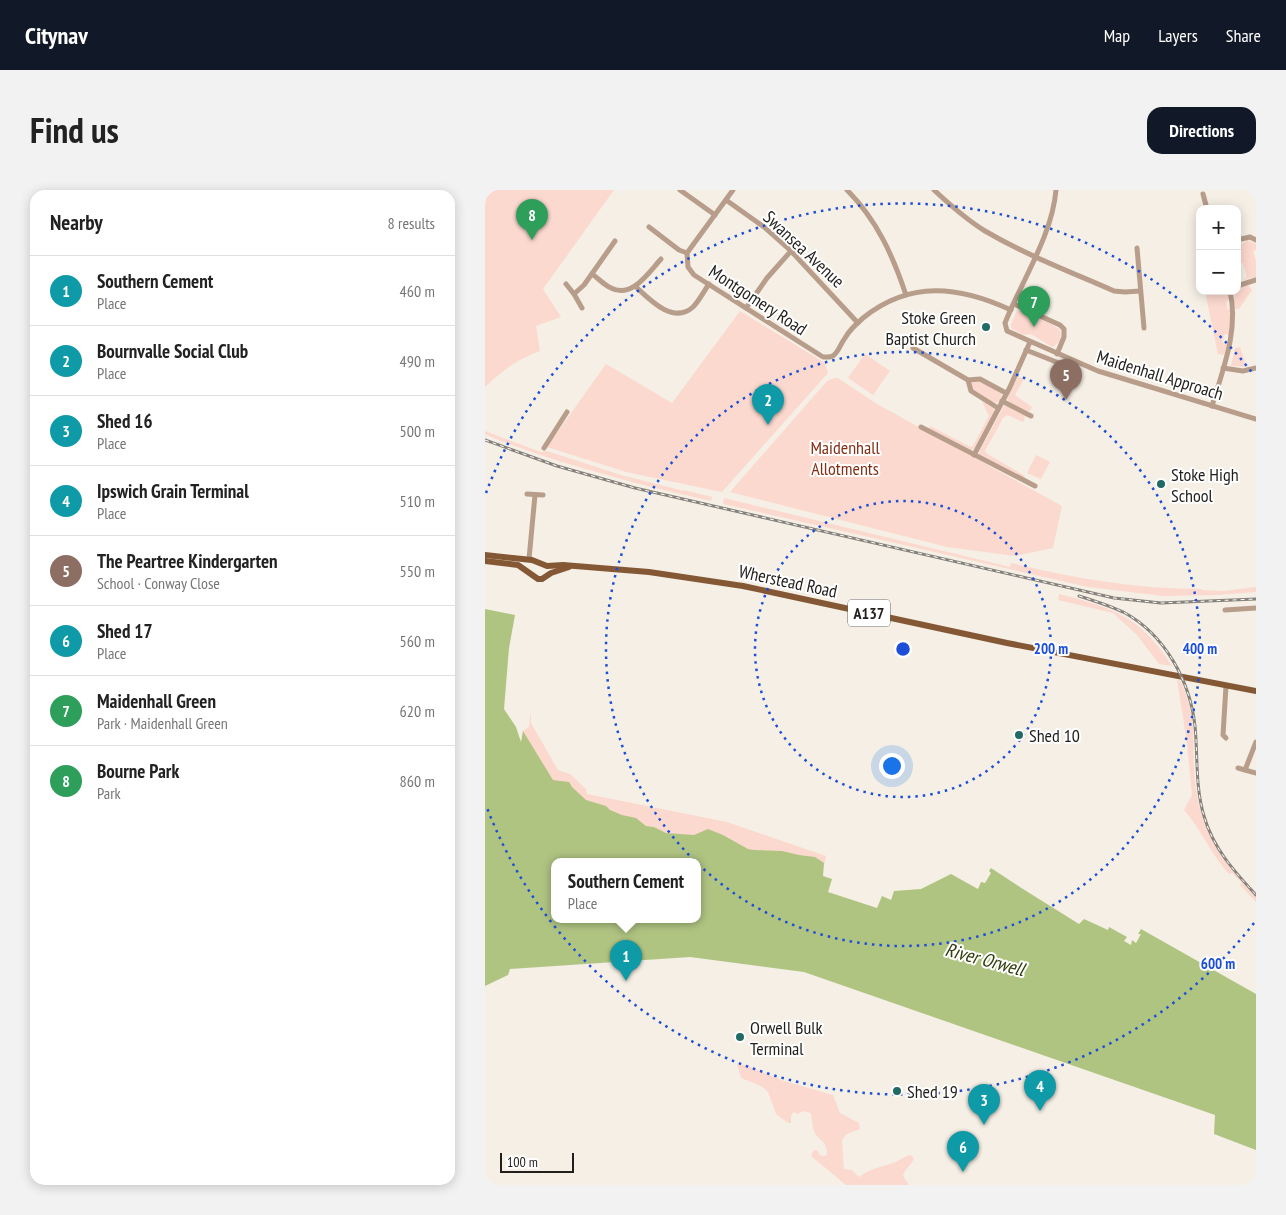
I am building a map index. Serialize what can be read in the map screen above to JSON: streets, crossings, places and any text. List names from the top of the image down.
{
  "streets": {
    "main road": ["Wherstead Road", "A137"],
    "street": ["Swansea Avenue", "Montgomery Road", "Maidenhall Approach"]
  },
  "crossings": [
    ["Swansea Avenue", "Montgomery Road"]
  ],
  "water": ["River Orwell"],
  "parks": ["Maidenhall Allotments"],
  "places": [
    "Stoke Green Baptist Church",
    "Stoke High School",
    "Shed 10",
    "Orwell Bulk Terminal",
    "Shed 19"
  ],
  "scale_bar": "100 m",
  "page": {
    "header": "Citynav",
    "nav": ["Map", "Layers", "Share"],
    "title": "Find us",
    "buttons": "Directions",
    "heading": ["Nearby", "8 results"],
    "pins": [
      "8",
      "7",
      "5",
      "2",
      "1",
      "4",
      "3",
      "6"
    ],
    "map_buttons": ["+", "−"],
    "list": [
      {
        "mark": "1",
        "name": "Southern Cement",
        "note": "Place",
        "value": "460 m"
      },
      {
        "mark": "2",
        "name": "Bournvalle Social Club",
        "note": "Place",
        "value": "490 m"
      },
      {
        "mark": "3",
        "name": "Shed 16",
        "note": "Place",
        "value": "500 m"
      },
      {
        "mark": "4",
        "name": "Ipswich Grain Terminal",
        "note": "Place",
        "value": "510 m"
      },
      {
        "mark": "5",
        "name": "The Peartree Kindergarten",
        "note": "School · Conway Close",
        "value": "550 m"
      },
      {
        "mark": "6",
        "name": "Shed 17",
        "note": "Place",
        "value": "560 m"
      },
      {
        "mark": "7",
        "name": "Maidenhall Green",
        "note": "Park · Maidenhall Green",
        "value": "620 m"
      },
      {
        "mark": "8",
        "name": "Bourne Park",
        "note": "Park",
        "value": "860 m"
      }
    ],
    "popup": ["Southern Cement", "Place"],
    "scale": "100 m"
  },
  "rings": ["200 m", "400 m", "600 m"]
}
